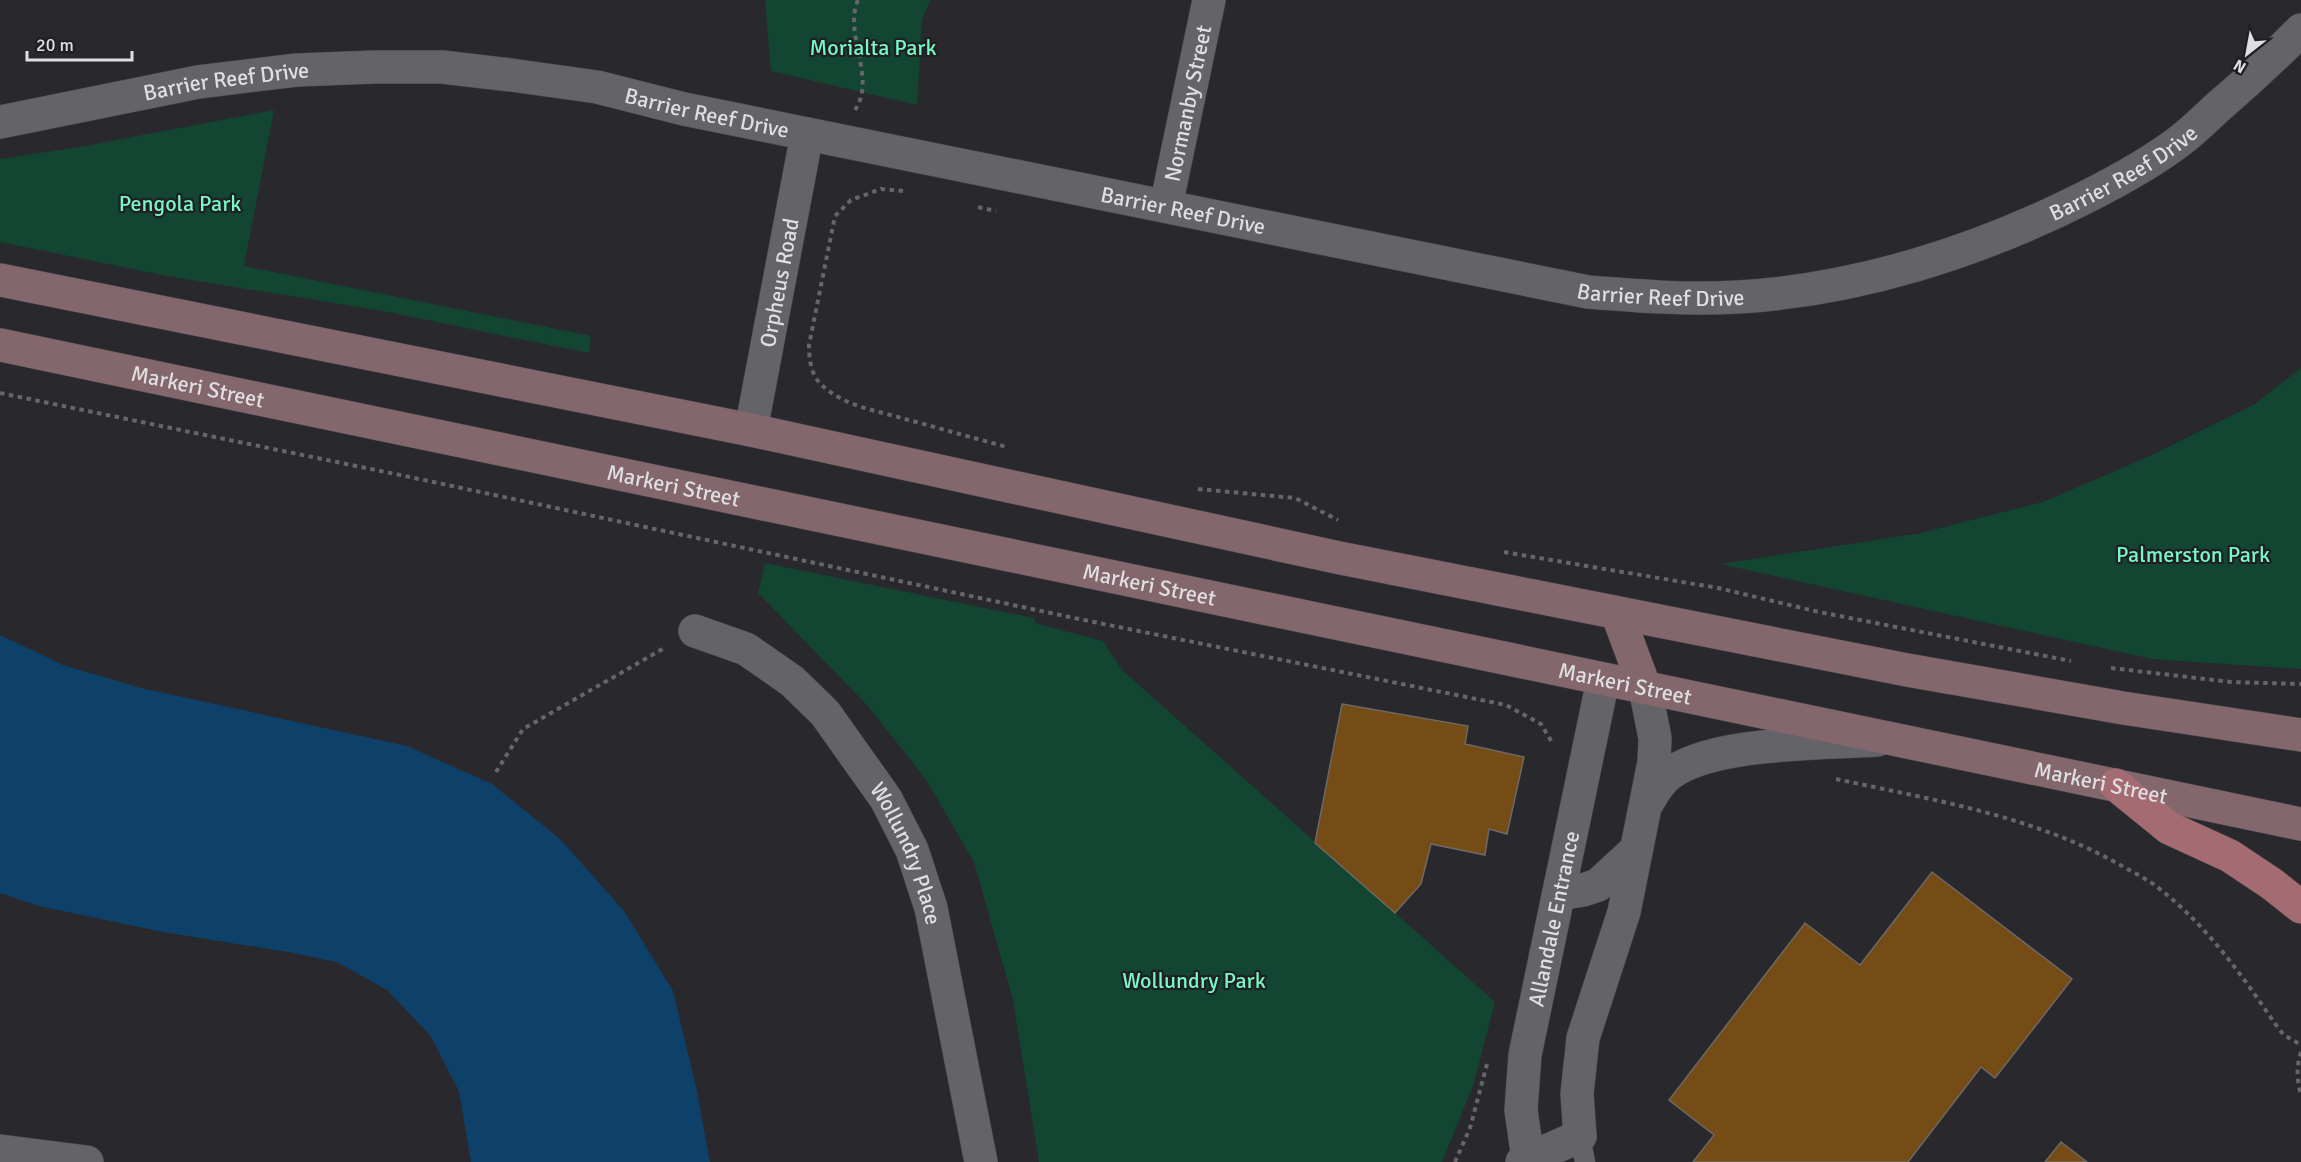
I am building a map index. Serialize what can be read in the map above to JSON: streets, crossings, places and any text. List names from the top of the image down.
{
  "streets": {
    "main road": ["Markeri Street"],
    "street": [
      "Barrier Reef Drive",
      "Normanby Street",
      "Orpheus Road",
      "Wollundry Place",
      "Allandale Entrance"
    ]
  },
  "crossings": [
    ["Barrier Reef Drive", "Normanby Street"],
    ["Barrier Reef Drive", "Orpheus Road"],
    ["Markeri Street", "Allandale Entrance"]
  ],
  "parks": [
    "Morialta Park",
    "Pengola Park",
    "Palmerston Park",
    "Wollundry Park"
  ],
  "scale_bar": "20 m",
  "north": "bottom left"
}
